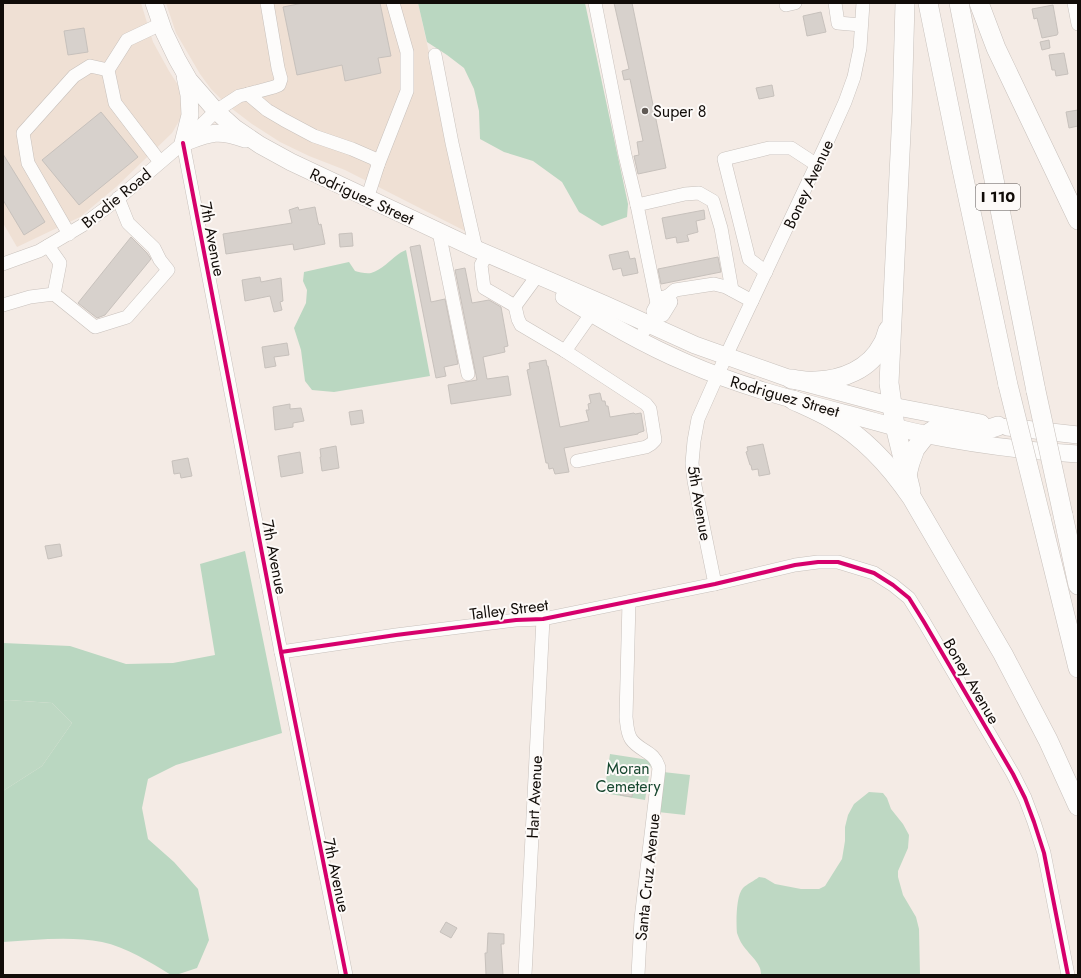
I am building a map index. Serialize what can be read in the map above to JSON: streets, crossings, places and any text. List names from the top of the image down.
{
  "streets": {
    "highway": ["I 110"],
    "main road": ["Rodriguez Street"],
    "street": [
      "Boney Avenue",
      "Brodie Road",
      "7th Avenue",
      "5th Avenue",
      "Talley Street",
      "Hart Avenue",
      "Santa Cruz Avenue"
    ]
  },
  "crossings": [
    ["Boney Avenue", "Rodriguez Street"],
    ["Boney Avenue", "5th Avenue"],
    ["Boney Avenue", "Talley Street"],
    ["Rodriguez Street", "Brodie Road"],
    ["Rodriguez Street", "5th Avenue"],
    ["Brodie Road", "7th Avenue"],
    ["7th Avenue", "Talley Street"],
    ["5th Avenue", "Talley Street"],
    ["Talley Street", "Hart Avenue"],
    ["Talley Street", "Santa Cruz Avenue"]
  ],
  "parks": ["Moran Cemetery"],
  "places": ["Super 8"]
}
